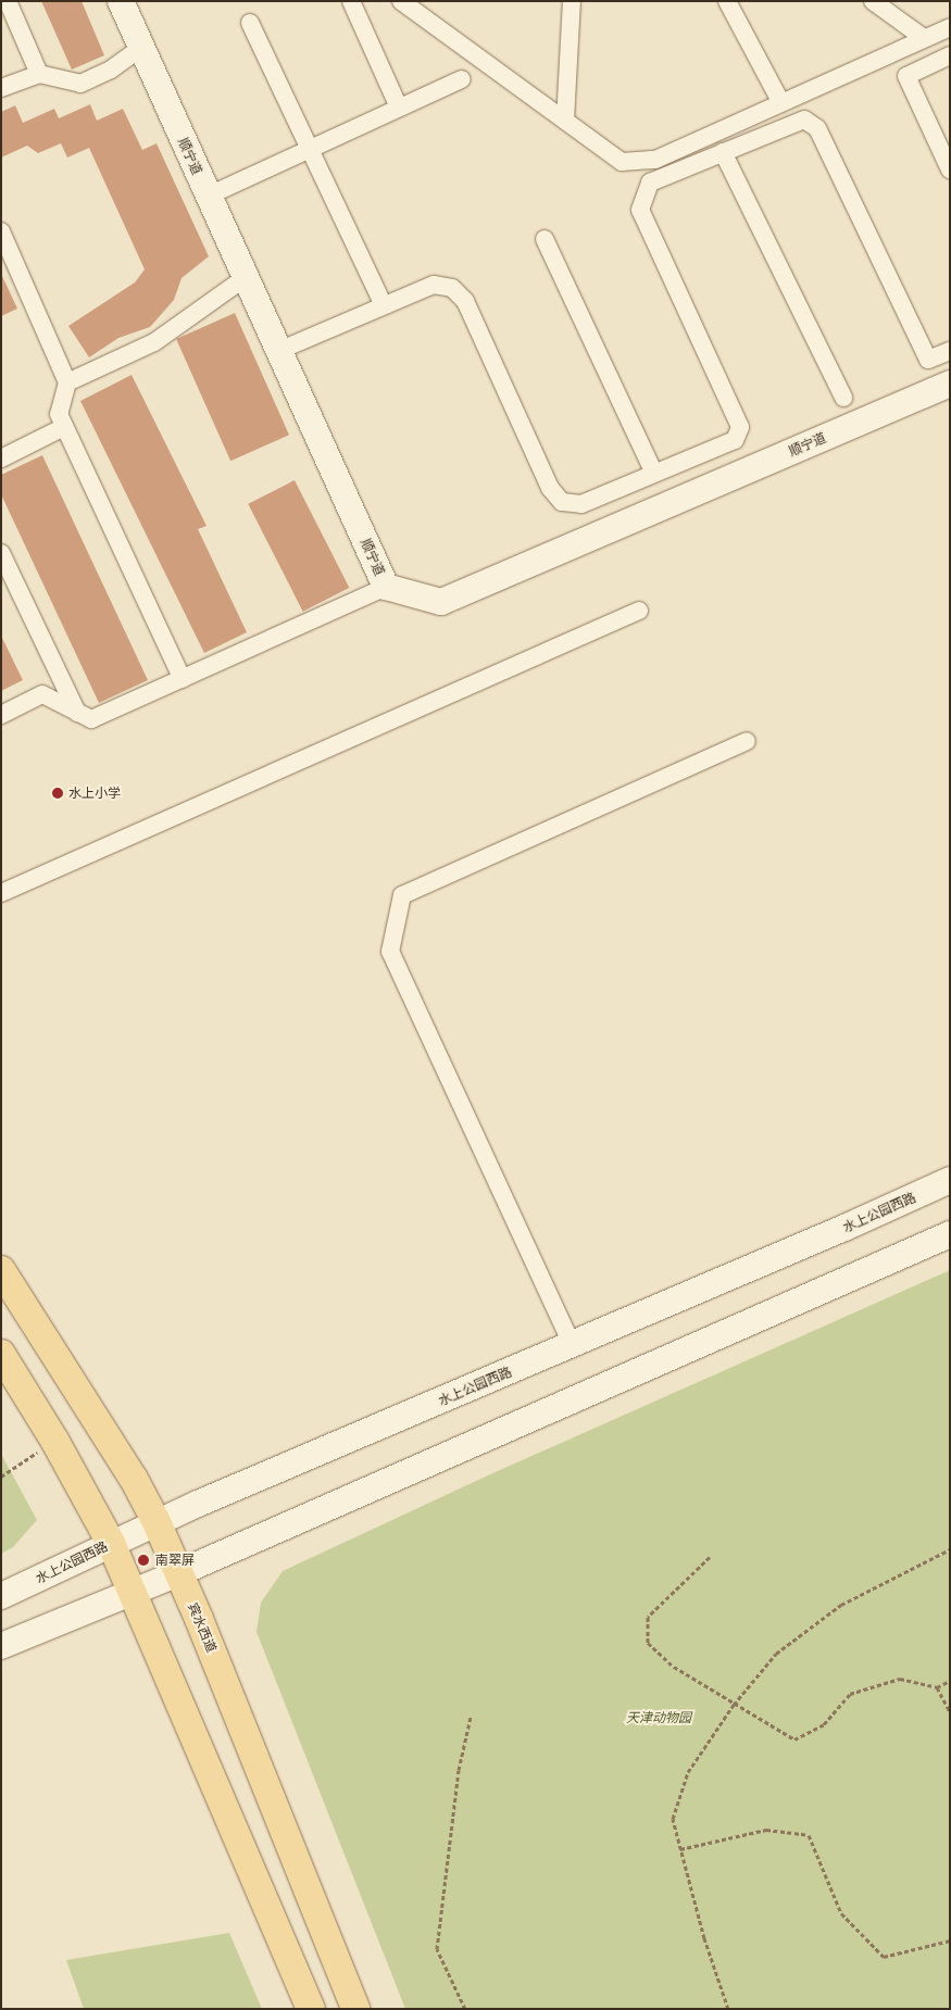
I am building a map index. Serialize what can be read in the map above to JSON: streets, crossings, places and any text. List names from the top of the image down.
{
  "streets": {
    "main road": ["顺宁道", "水上公园西路", "宾水西道"]
  },
  "crossings": [
    ["水上公园西路", "宾水西道"]
  ],
  "parks": ["天津动物园"],
  "places": ["水上小学", "南翠屏"]
}
